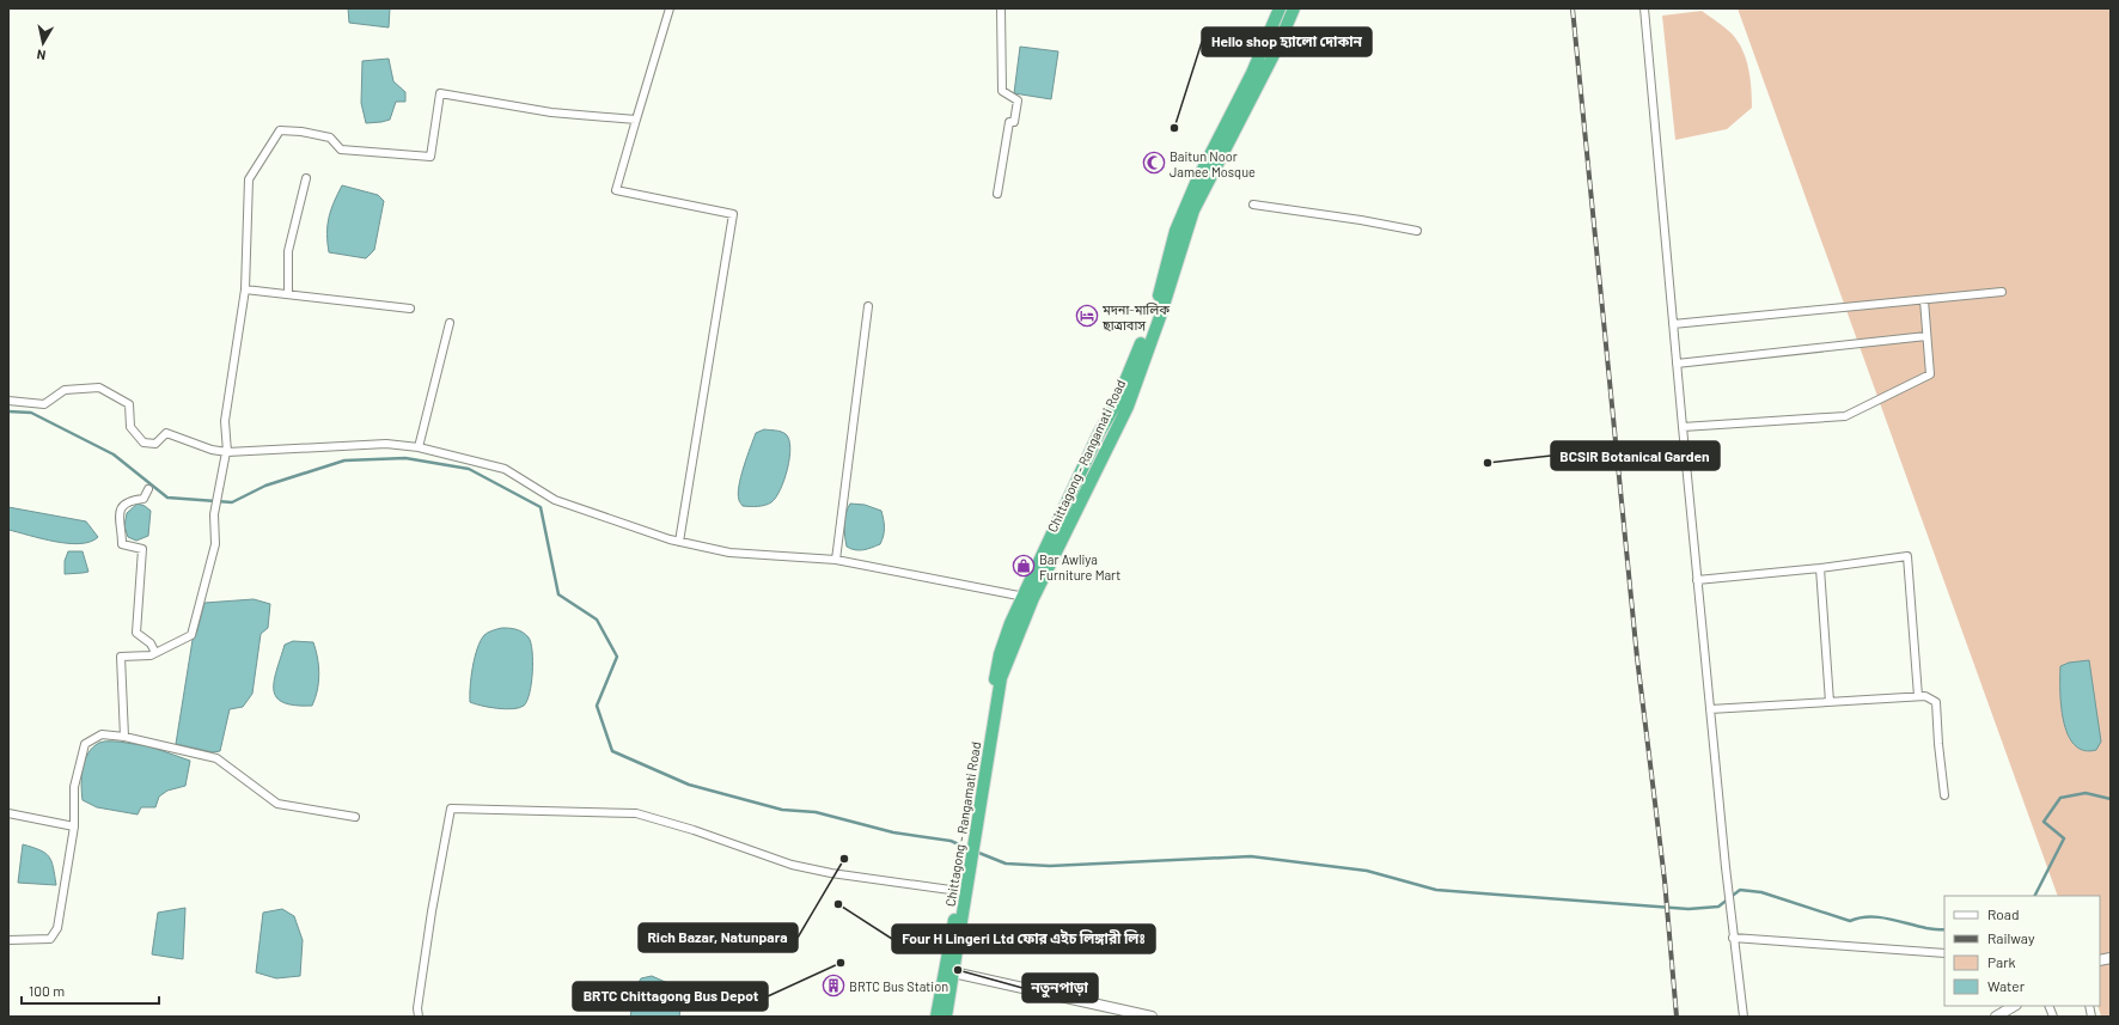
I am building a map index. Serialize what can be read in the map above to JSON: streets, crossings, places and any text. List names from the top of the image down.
{
  "streets": {
    "highway": ["Chittagong - Rangamati Road"]
  },
  "places": {
    "other": [
      "Hello shop হ্যালো দোকান",
      "BCSIR Botanical Garden",
      "Rich Bazar, Natunpara",
      "Four H Lingeri Ltd ফোর এইচ লিঙ্গারী লিঃ",
      "BRTC Chittagong Bus Depot",
      "নতুনপাড়া"
    ],
    "mosque": ["Baitun Noor Jamee Mosque"],
    "hotel": ["মদনা-মালিক ছাত্রাবাস"],
    "shop": ["Bar Awliya Furniture Mart"],
    "building": ["BRTC Bus Station"]
  },
  "legend": [
    "Road",
    "Railway",
    "Park",
    "Water"
  ],
  "scale_bar": "100 m",
  "north": "bottom"
}
